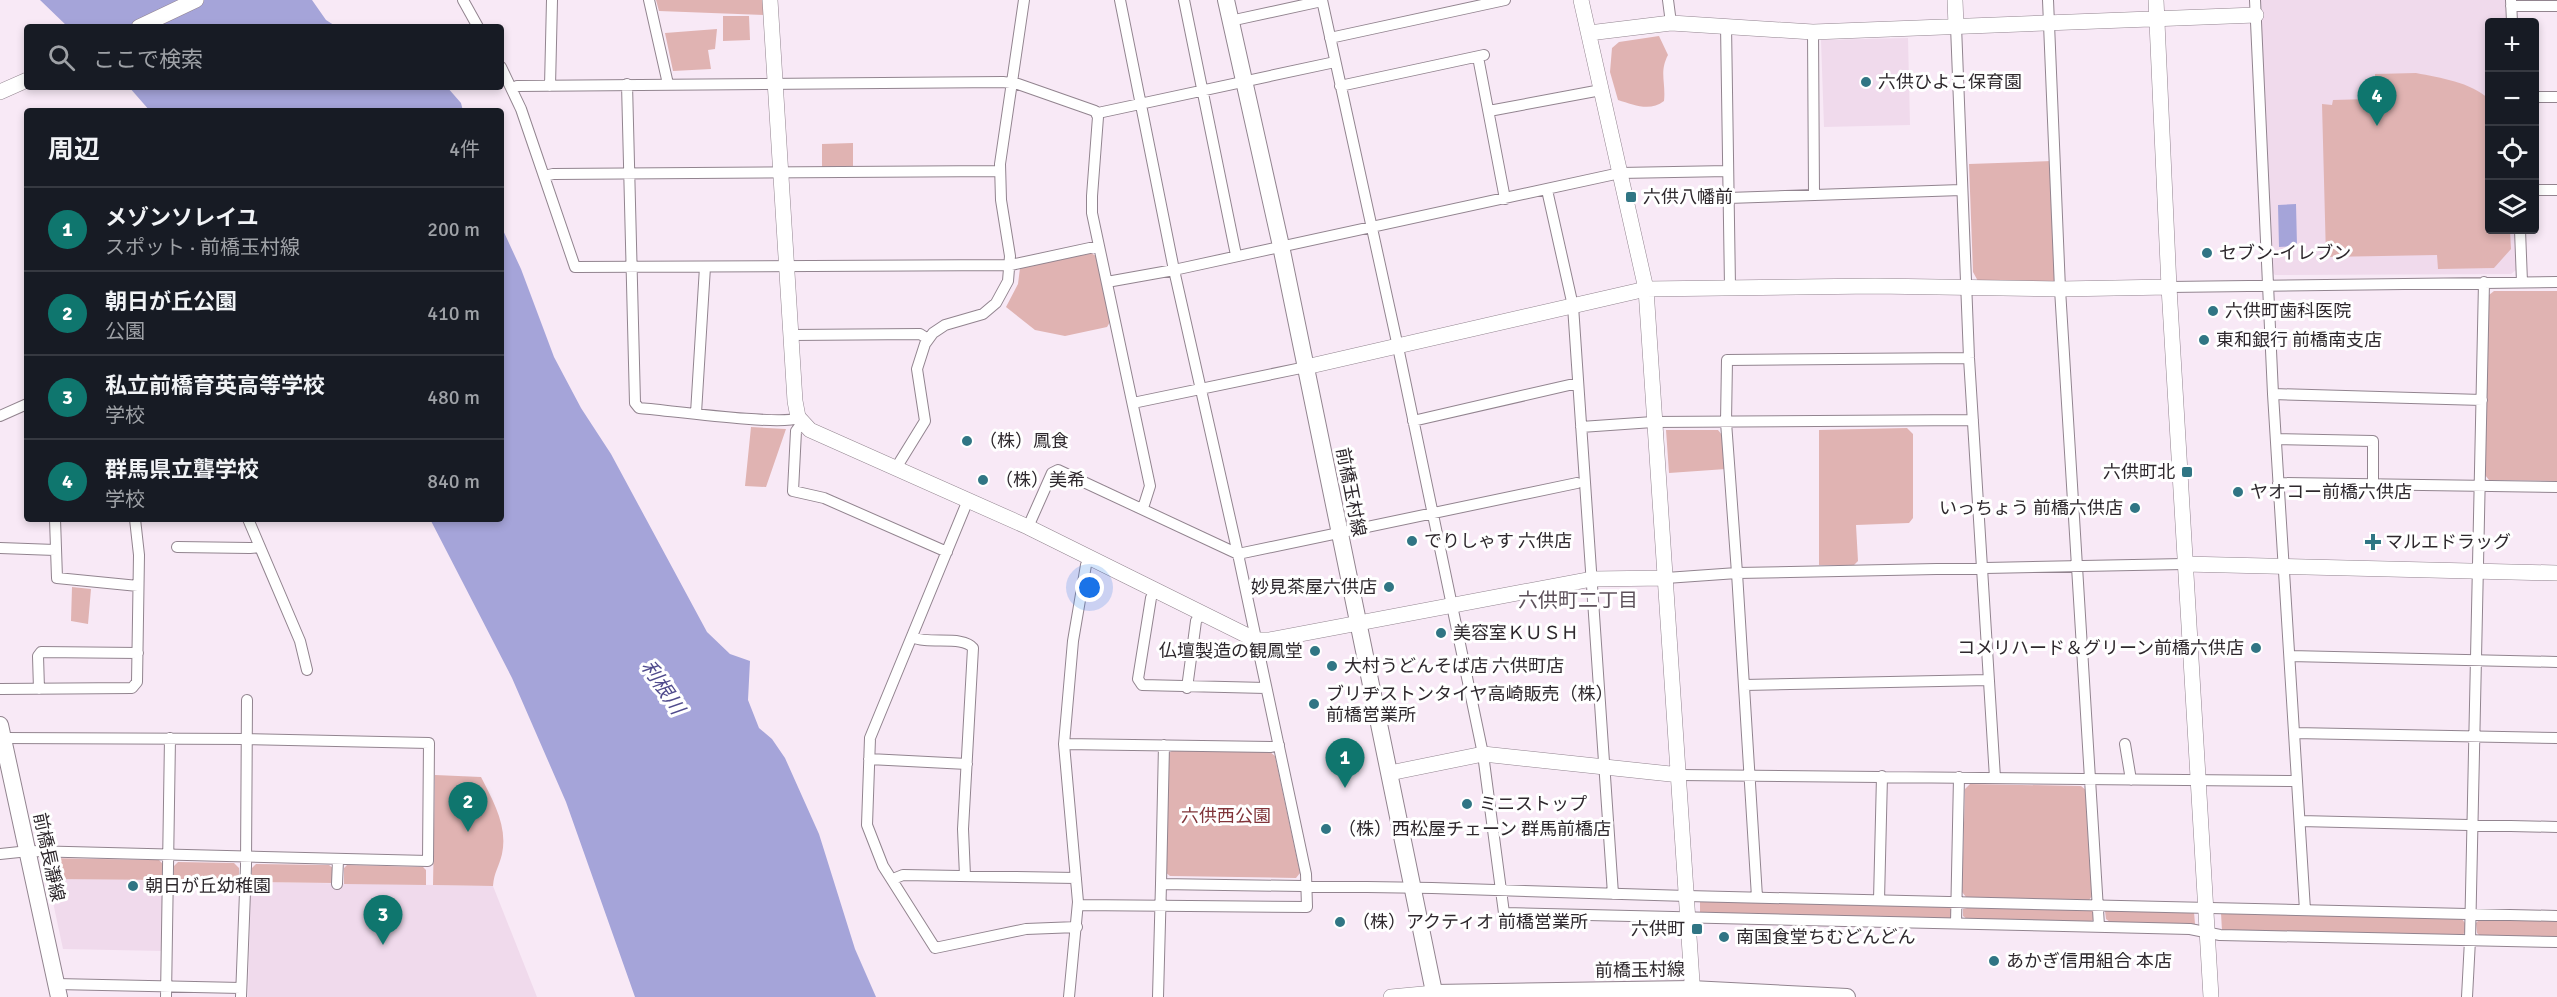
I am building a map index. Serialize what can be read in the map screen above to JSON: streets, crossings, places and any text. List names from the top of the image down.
{
  "streets": {
    "main road": ["前橋玉村線", "前橋長瀞線"]
  },
  "districts": ["六供町二丁目"],
  "water": ["利根川"],
  "parks": ["六供西公園"],
  "places": {
    "other": [
      "六供ひよこ保育園",
      "セブン-イレブン",
      "六供町歯科医院",
      "東和銀行 前橋南支店",
      "（株）鳳食",
      "（株）美希",
      "ヤオコー前橋六供店",
      "いっちょう 前橋六供店",
      "でりしゃす 六供店",
      "妙見茶屋六供店",
      "美容室ＫＵＳＨ",
      "コメリハード＆グリーン前橋六供店",
      "仏壇製造の観鳳堂",
      "大村うどんそば店 六供町店",
      "ブリヂストンタイヤ高崎販売（株） 前橋営業所",
      "ミニストップ",
      "（株）西松屋チェーン 群馬前橋店",
      "朝日が丘幼稚園",
      "（株）アクティオ 前橋営業所",
      "南国食堂ちむどんどん",
      "あかぎ信用組合 本店"
    ],
    "transit": ["六供八幡前", "六供町北", "六供町"],
    "health": ["マルエドラッグ"]
  },
  "page": {
    "map_buttons": ["+", "−"],
    "search": "ここで検索",
    "pins": [
      "4",
      "1",
      "2",
      "3"
    ],
    "heading": ["周辺", "4件"],
    "list": [
      {
        "mark": "1",
        "name": "メゾンソレイユ",
        "note": "スポット · 前橋玉村線",
        "value": "200 m"
      },
      {
        "mark": "2",
        "name": "朝日が丘公園",
        "note": "公園",
        "value": "410 m"
      },
      {
        "mark": "3",
        "name": "私立前橋育英高等学校",
        "note": "学校",
        "value": "480 m"
      },
      {
        "mark": "4",
        "name": "群馬県立聾学校",
        "note": "学校",
        "value": "840 m"
      }
    ]
  }
}
